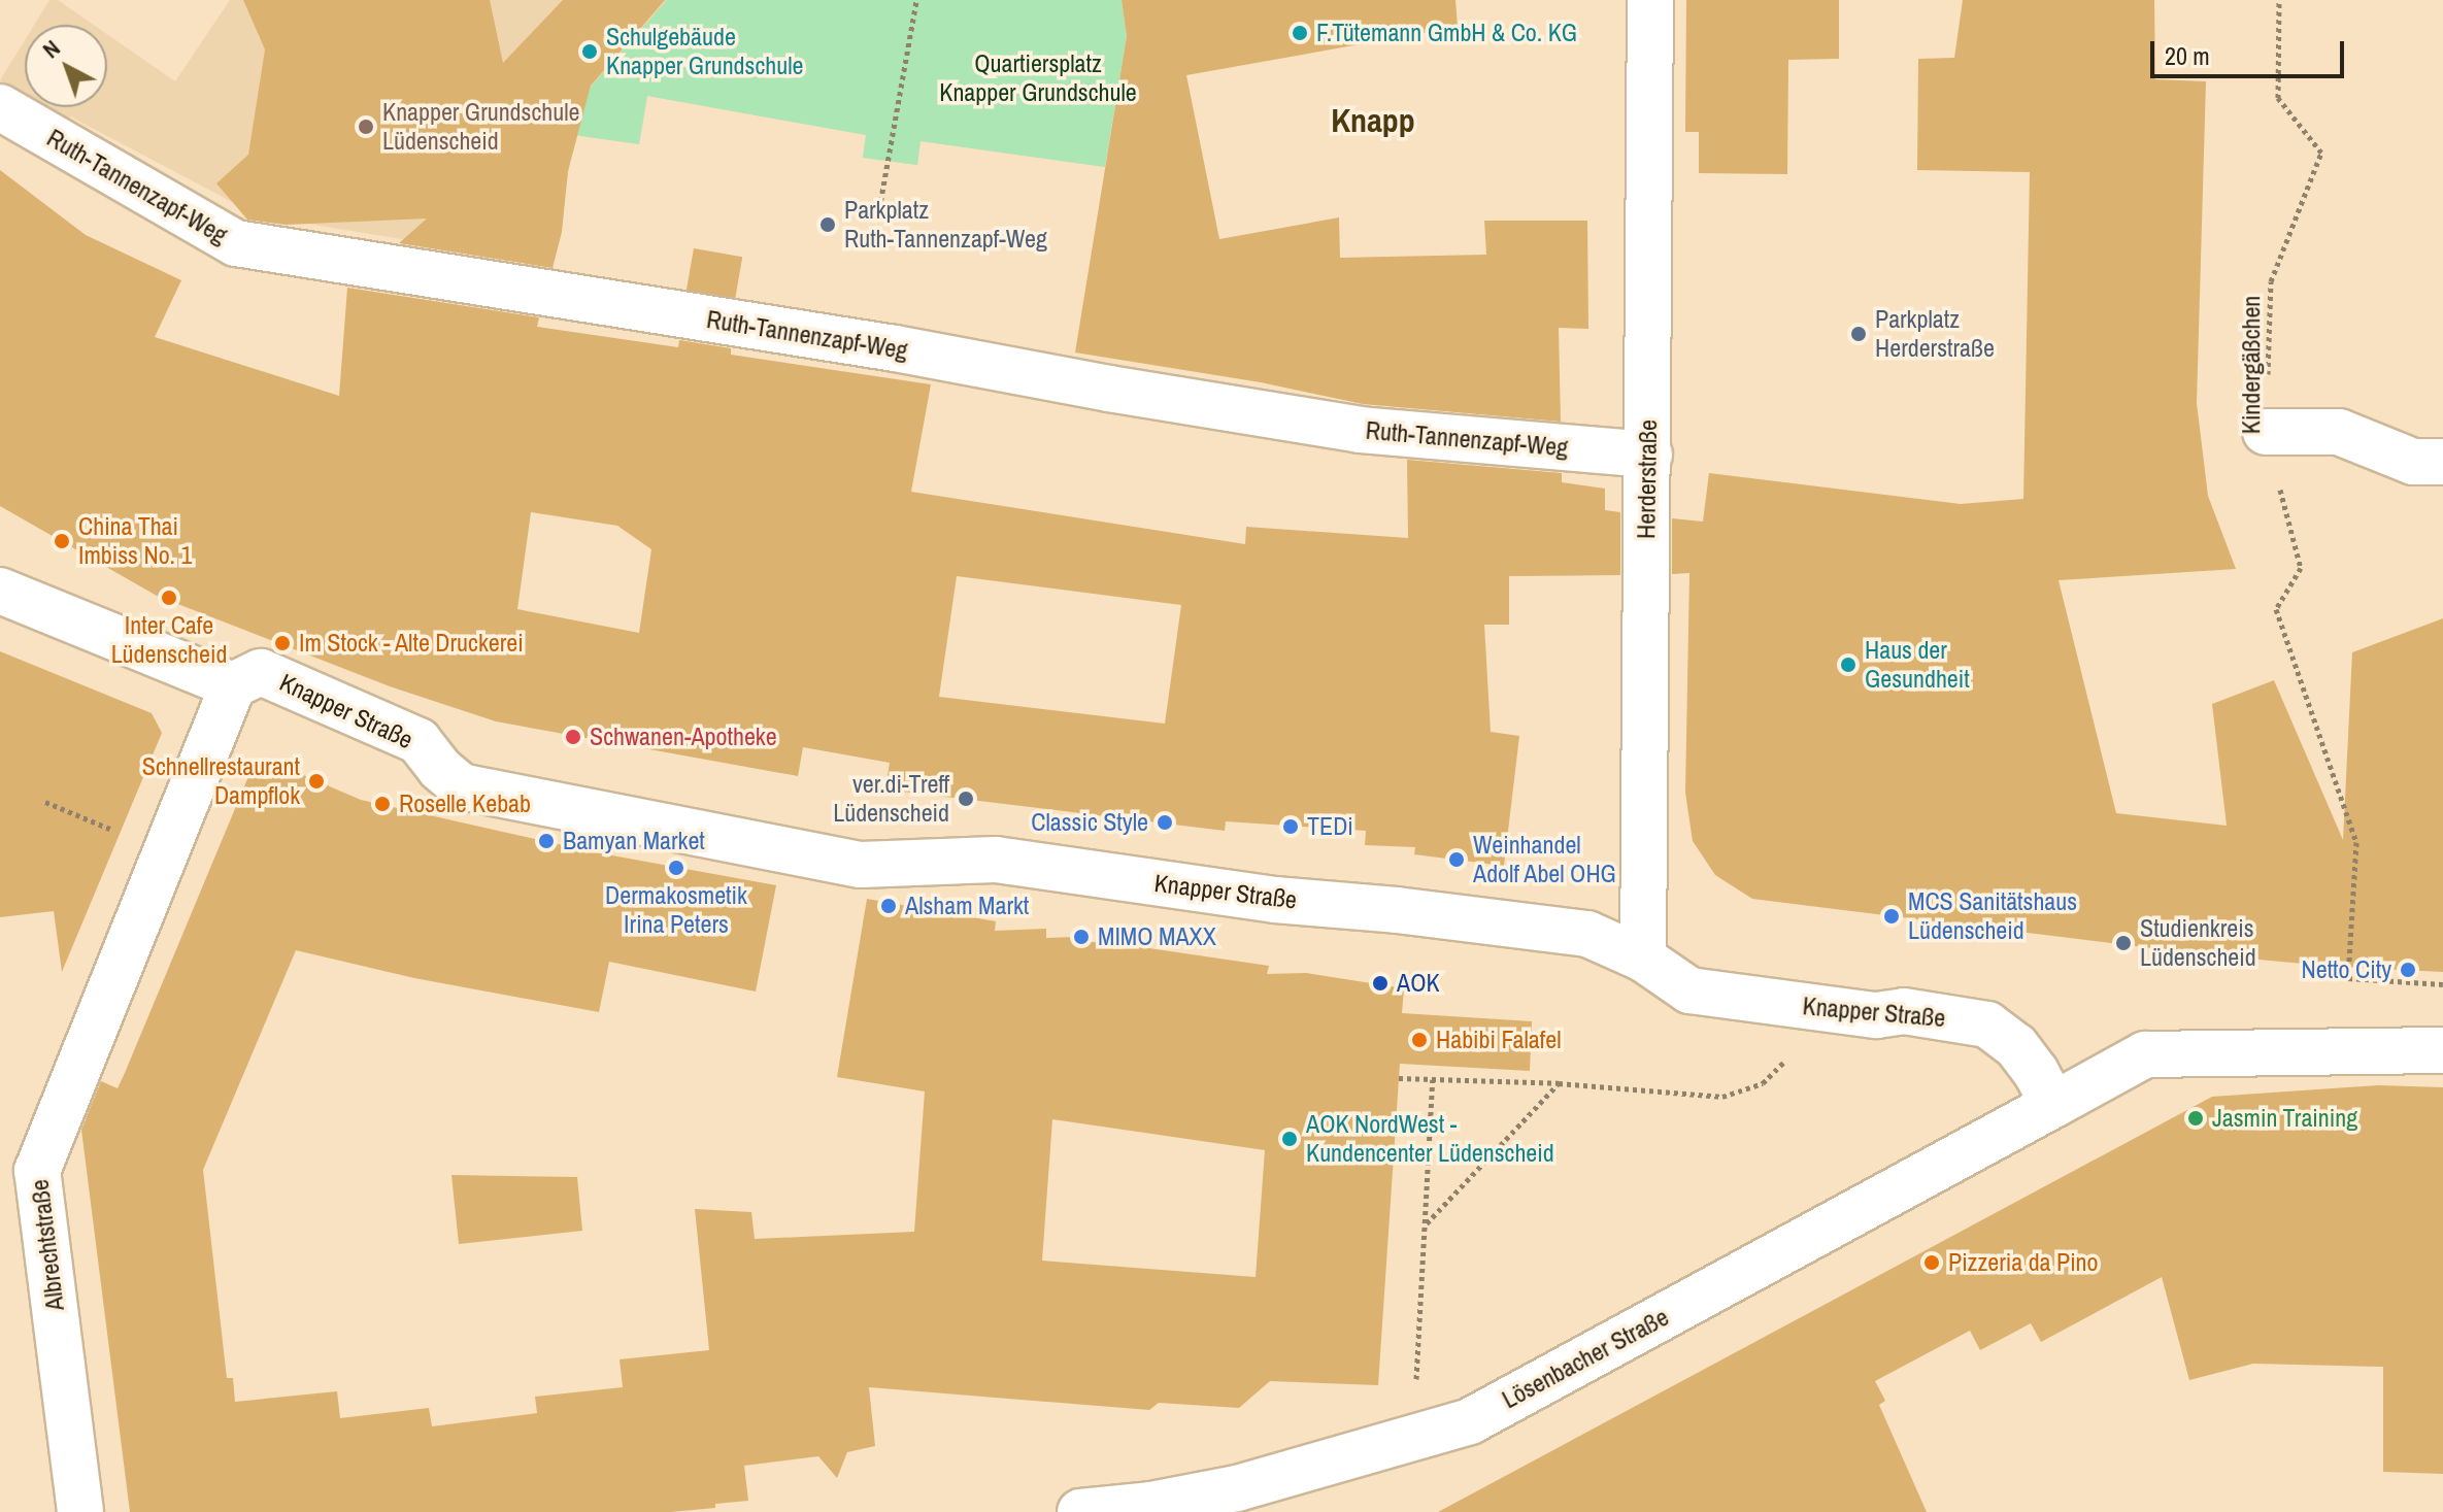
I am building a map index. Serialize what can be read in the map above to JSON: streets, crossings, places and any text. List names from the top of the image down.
{
  "streets": {
    "street": [
      "Ruth-Tannenzapf-Weg",
      "Herderstraße",
      "Knapper Straße",
      "Albrechtstraße",
      "Lösenbacher Straße"
    ],
    "path": ["Kindergäßchen"]
  },
  "crossings": [
    ["Ruth-Tannenzapf-Weg", "Herderstraße"],
    ["Herderstraße", "Knapper Straße"],
    ["Knapper Straße", "Albrechtstraße"],
    ["Knapper Straße", "Lösenbacher Straße"]
  ],
  "districts": ["Knapp"],
  "parks": ["Quartiersplatz Knapper Grundschule"],
  "places": [
    "F.Tütemann GmbH & Co. KG",
    "Schulgebäude Knapper Grundschule",
    "Knapper Grundschule Lüdenscheid",
    "Parkplatz Ruth-Tannenzapf-Weg",
    "Parkplatz Herderstraße",
    "China Thai Imbiss No. 1",
    "Inter Cafe Lüdenscheid",
    "Im Stock - Alte Druckerei",
    "Haus der Gesundheit",
    "Schwanen-Apotheke",
    "Schnellrestaurant Dampflok",
    "ver.di-Treff Lüdenscheid",
    "Roselle Kebab",
    "Classic Style",
    "TEDi",
    "Bamyan Market",
    "Weinhandel Adolf Abel OHG",
    "Dermakosmetik Irina Peters",
    "Alsham Markt",
    "MCS Sanitätshaus Lüdenscheid",
    "MIMO MAXX",
    "Studienkreis Lüdenscheid",
    "Netto City",
    "AOK",
    "Habibi Falafel",
    "Jasmin Training",
    "AOK NordWest - Kundencenter Lüdenscheid",
    "Pizzeria da Pino"
  ],
  "scale_bar": "20 m",
  "north": "top left"
}
